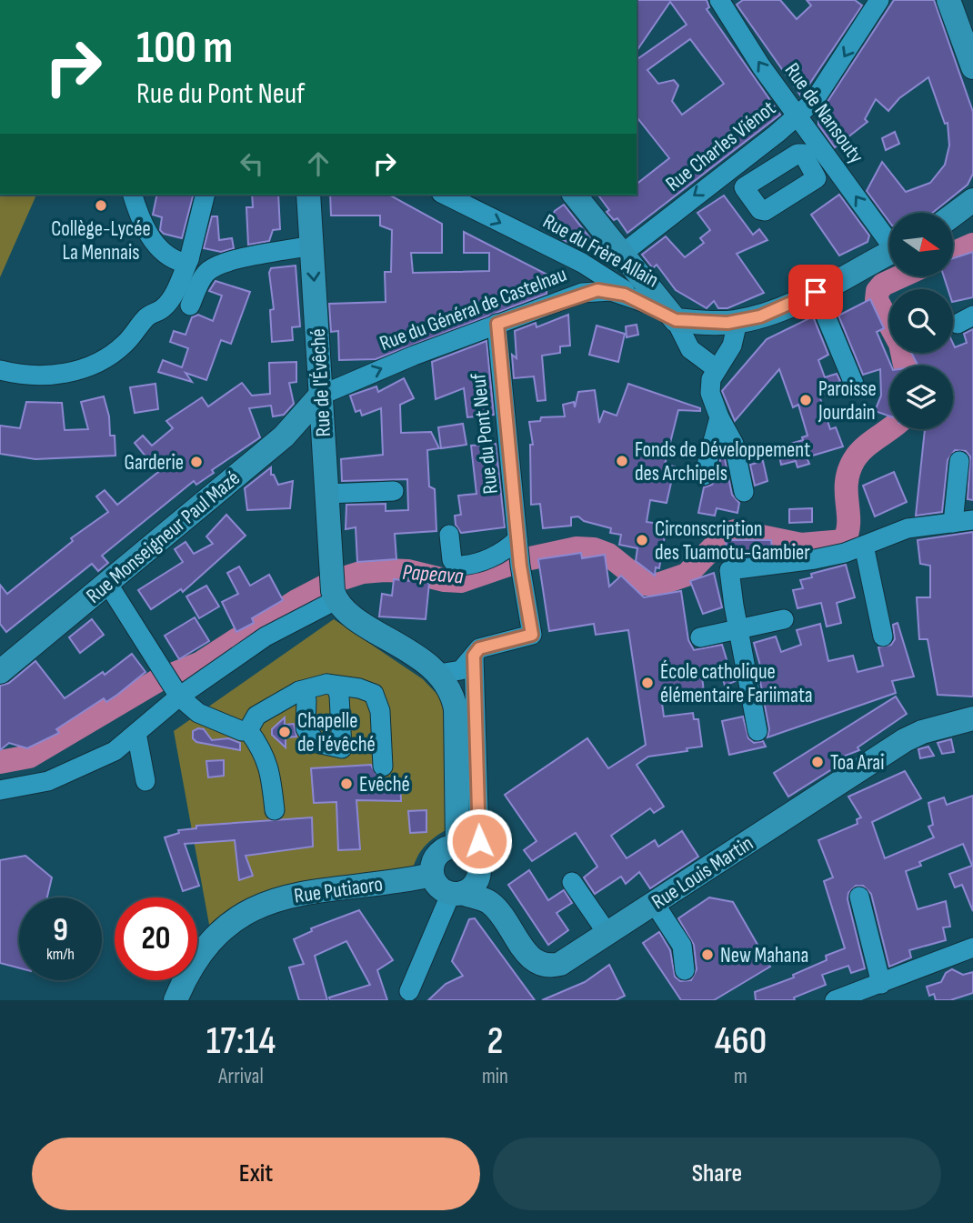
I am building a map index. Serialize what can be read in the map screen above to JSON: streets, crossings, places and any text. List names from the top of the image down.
{
  "streets": {
    "main road": [
      "Rue de l'Évêché",
      "Rue Monseigneur Paul Mazé",
      "Rue Louis Martin",
      "Rue Putiaoro"
    ],
    "street": [
      "Rue de Nansouty",
      "Rue Charles Viénot",
      "Rue du Frère Allain",
      "Rue du Général de Castelnau",
      "Rue du Pont Neuf"
    ]
  },
  "crossings": [
    ["Rue de Nansouty", "Rue Charles Viénot"],
    ["Rue du Frère Allain", "Rue du Général de Castelnau"],
    ["Rue du Général de Castelnau", "Rue de l'Évêché"],
    ["Rue du Général de Castelnau", "Rue du Pont Neuf"],
    ["Rue du Général de Castelnau", "Rue Monseigneur Paul Mazé"],
    ["Rue de l'Évêché", "Rue Monseigneur Paul Mazé"],
    ["Rue Louis Martin", "Rue Putiaoro"]
  ],
  "one_way": [
    "Rue de Nansouty",
    "Rue Charles Viénot",
    "Rue du Frère Allain",
    "Rue de l'Évêché"
  ],
  "water": ["Papeava"],
  "places": [
    "Collège-Lycée La Mennais",
    "Paroisse Jourdain",
    "Fonds de Développement des Archipels",
    "Garderie",
    "Circonscription des Tuamotu-Gambier",
    "École catholique élémentaire Fariimata",
    "Chapelle de l'évêché",
    "Toa Arai",
    "Evêché",
    "New Mahana"
  ],
  "north": "right",
  "page": {
    "turn": ["100 m", "Rue du Pont Neuf"],
    "speed": "9 km/h",
    "limit": "20",
    "eta": [
      "17:14",
      "Arrival",
      "2",
      "min",
      "460",
      "m"
    ],
    "buttons": ["Exit", "Share"]
  }
}
